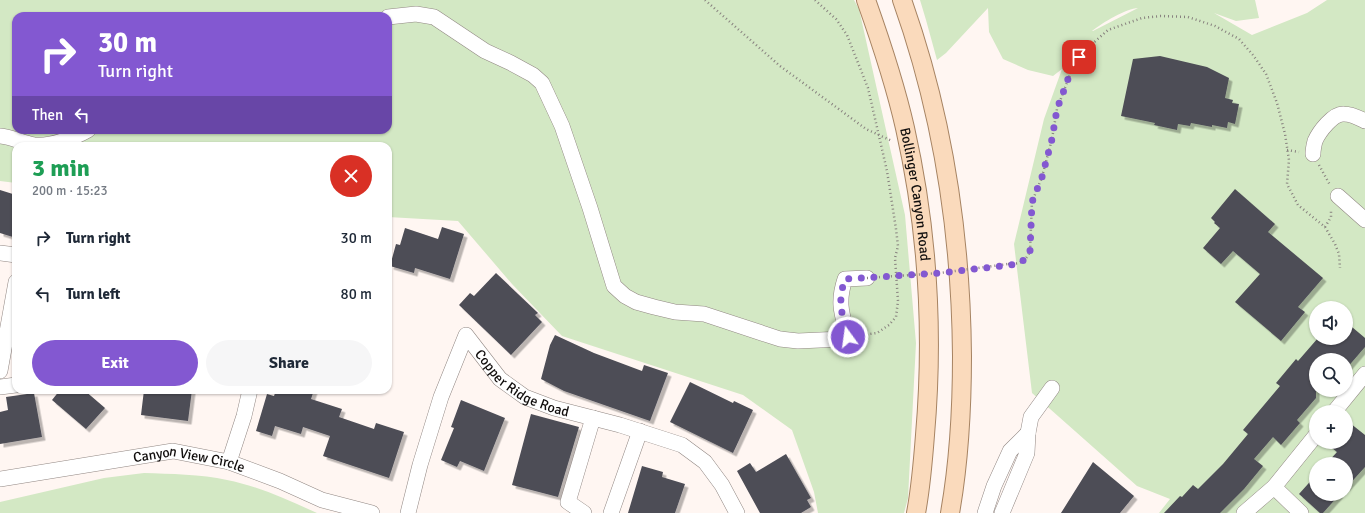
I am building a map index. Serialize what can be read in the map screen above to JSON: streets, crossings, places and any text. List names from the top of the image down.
{
  "streets": {
    "main road": ["Bollinger Canyon Road"],
    "street": ["Copper Ridge Road", "Canyon View Circle"]
  },
  "page": {
    "turn": ["30 m", "Turn right"],
    "then": "Then",
    "heading": ["3 min", "200 m · 15:23"],
    "list": [
      {
        "name": "Turn right",
        "value": "30 m"
      },
      {
        "name": "Turn left",
        "value": "80 m"
      }
    ],
    "map_buttons": ["+", "−"],
    "buttons": ["Exit", "Share"]
  }
}
